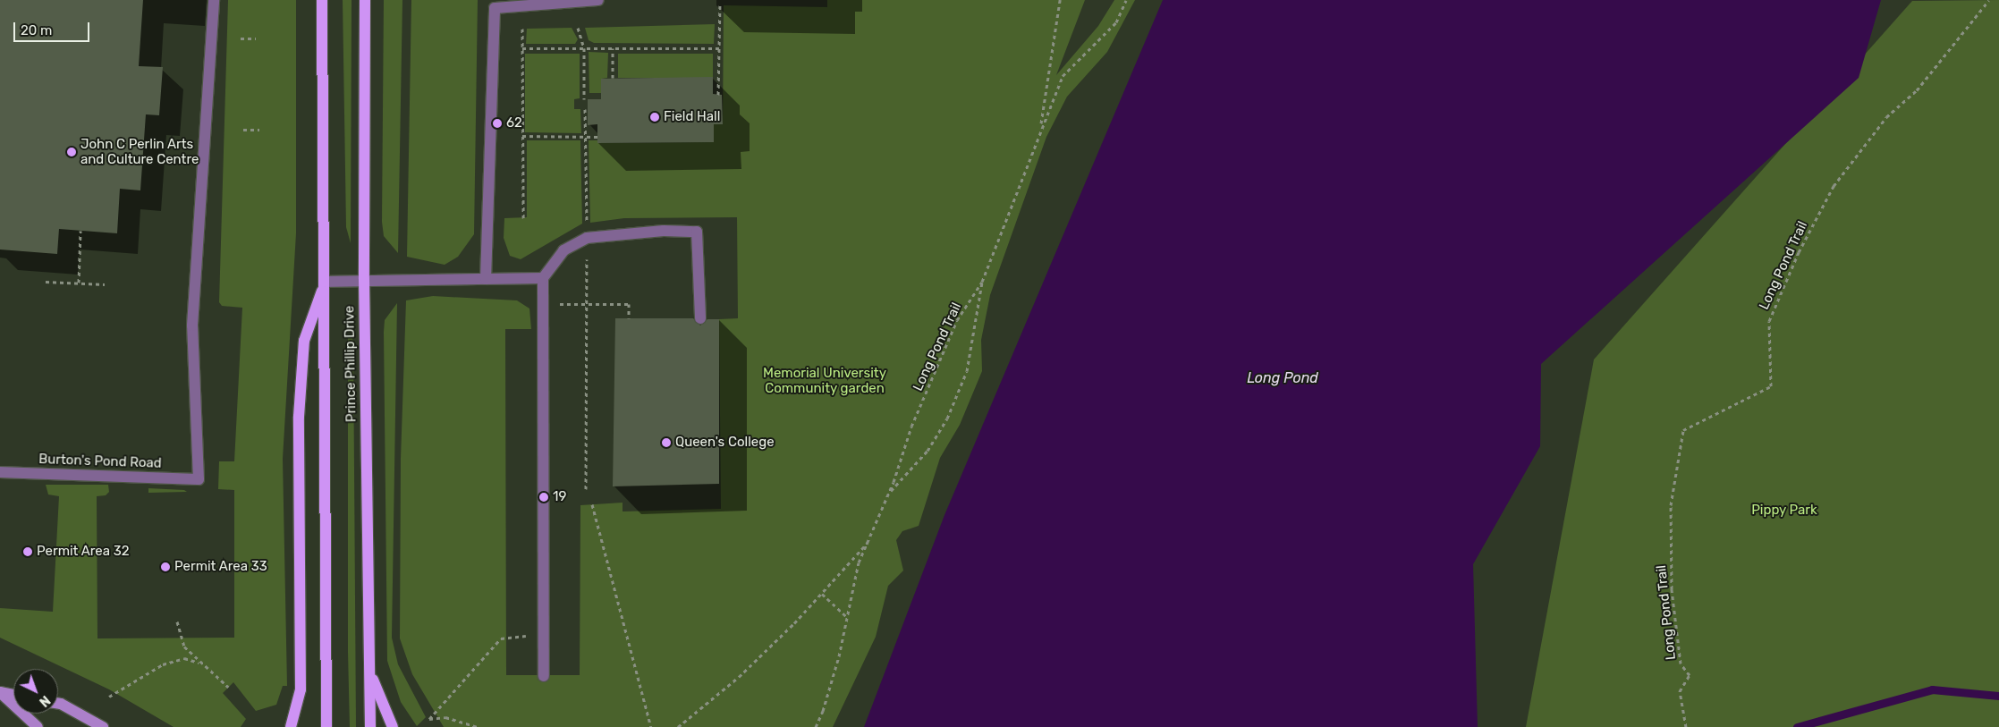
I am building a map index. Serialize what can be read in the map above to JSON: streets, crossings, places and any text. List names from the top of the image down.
{
  "streets": {
    "main road": ["Prince Phillip Drive"],
    "street": ["Burton's Pond Road"],
    "path": ["Long Pond Trail"]
  },
  "water": ["Long Pond"],
  "parks": ["Memorial University Community garden", "Pippy Park"],
  "places": [
    "Field Hall",
    "62",
    "John C Perlin Arts and Culture Centre",
    "Queen's College",
    "19",
    "Permit Area 32",
    "Permit Area 33"
  ],
  "scale_bar": "20 m",
  "north": "bottom right"
}
